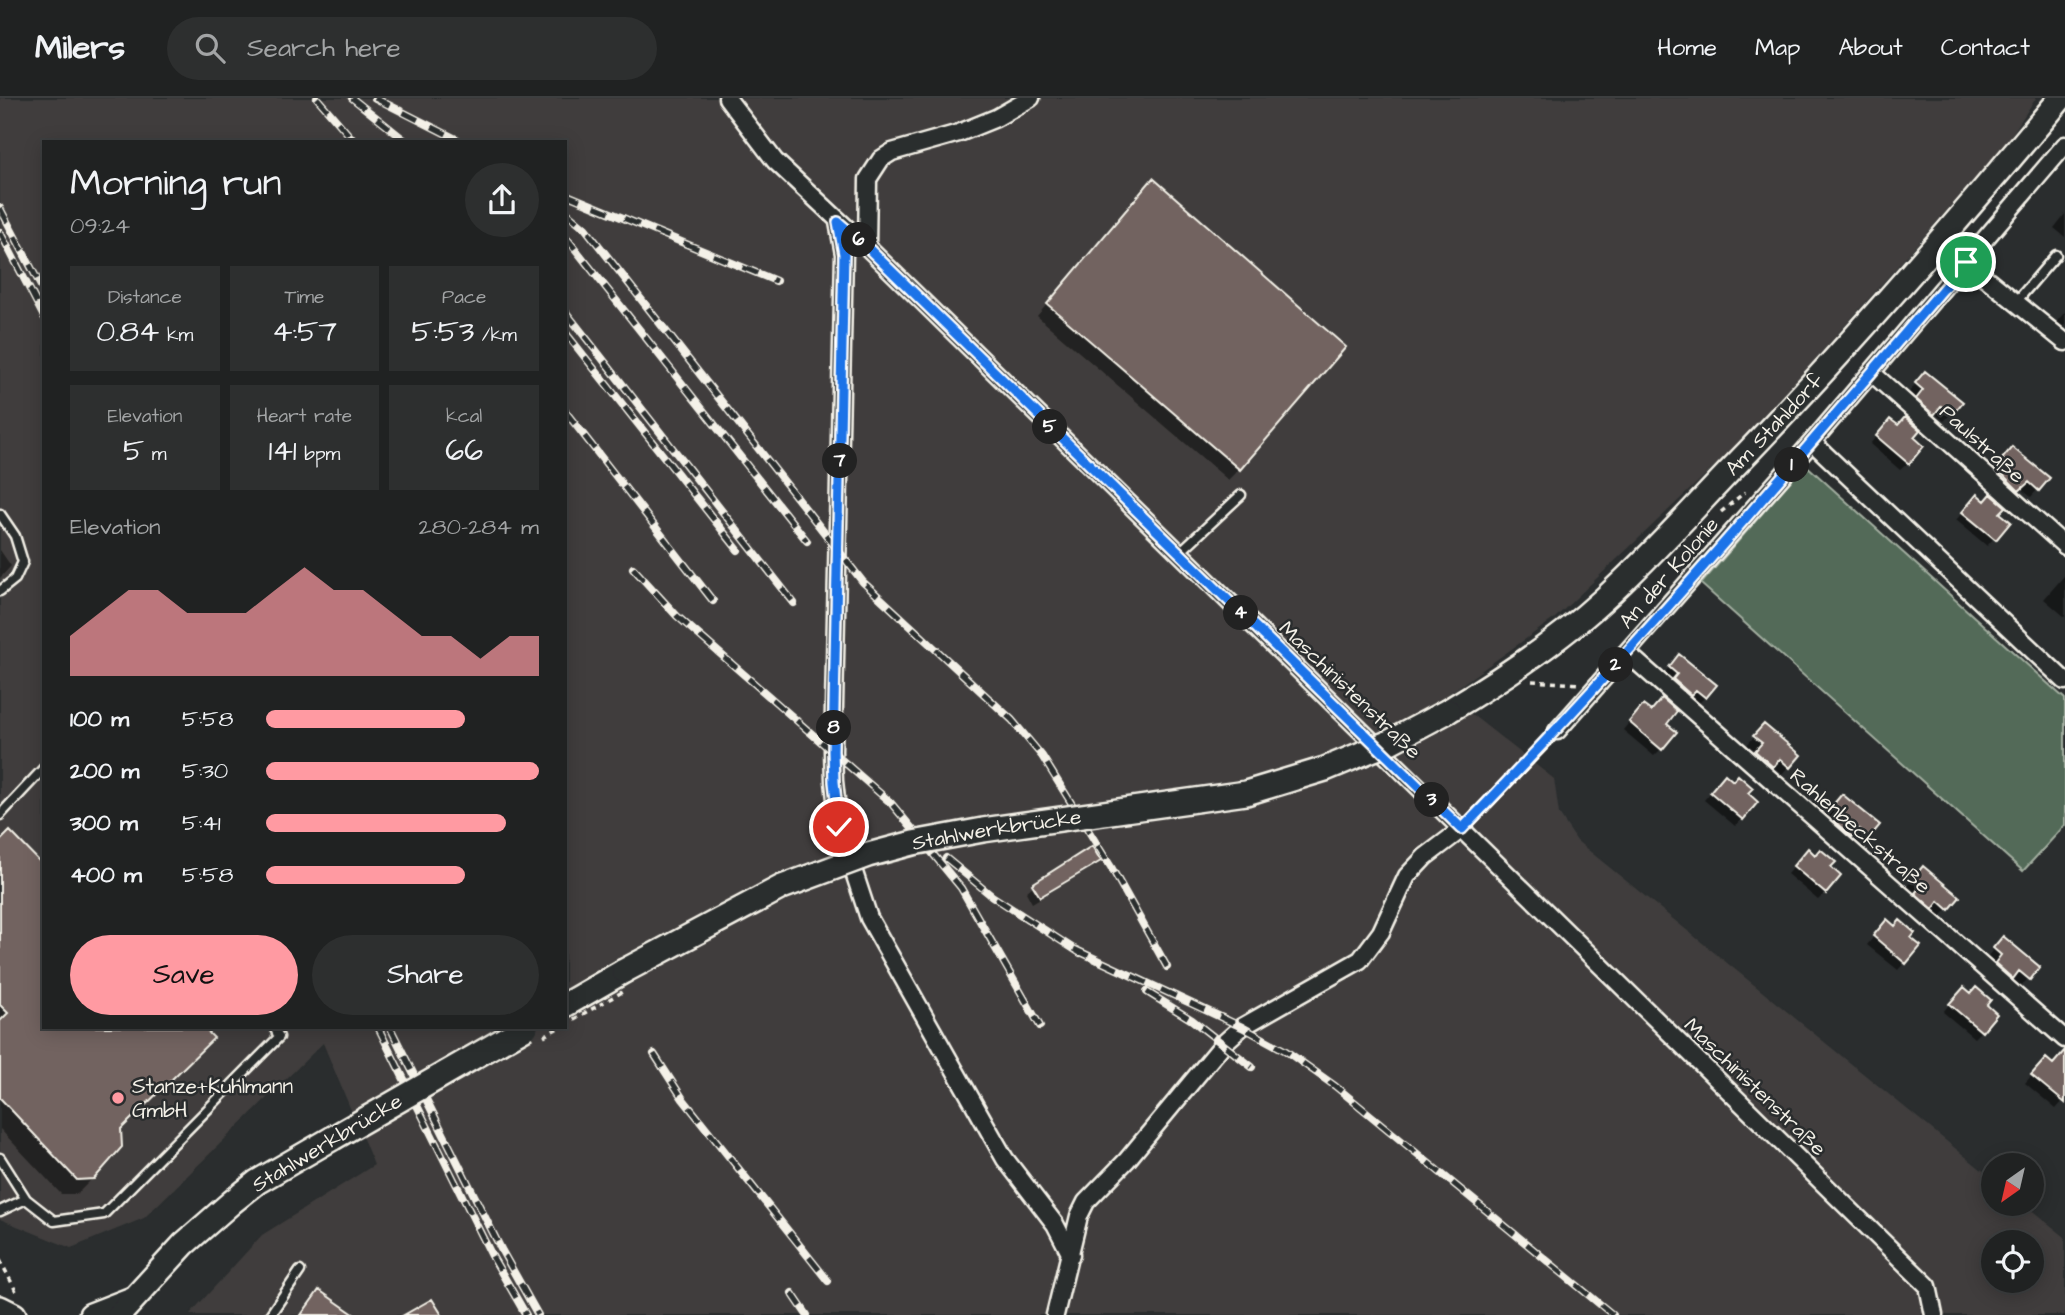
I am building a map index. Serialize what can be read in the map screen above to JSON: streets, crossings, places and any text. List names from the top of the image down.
{
  "streets": {
    "main road": ["Am Stahldorf", "Stahlwerkbrücke"],
    "street": [
      "Paulstraße",
      "An der Kolonie",
      "Maschinistenstraße",
      "Rahlenbeckstraße"
    ]
  },
  "crossings": [
    ["Am Stahldorf", "Stahlwerkbrücke"],
    ["Paulstraße", "An der Kolonie"],
    ["An der Kolonie", "Rahlenbeckstraße"]
  ],
  "places": ["Stanze+Kuhlmann GmbH"],
  "north": "bottom left",
  "page": {
    "header": "Milers",
    "search": "Search here",
    "nav": [
      "Home",
      "Map",
      "About",
      "Contact"
    ],
    "heading": ["Morning run", "09:24"],
    "pins": [
      "6",
      "5",
      "7",
      "1",
      "4",
      "2",
      "8",
      "3"
    ],
    "stats": [
      ["Distance", "0.84 km"],
      ["Time", "4:57"],
      ["Pace", "5:53 /km"],
      ["Elevation", "5 m"],
      ["Heart rate", "141 bpm"],
      ["kcal", "66"]
    ],
    "chart": ["Elevation", "280–284 m"],
    "list": [
      {
        "name": "100 m",
        "note": "5:58"
      },
      {
        "name": "200 m",
        "note": "5:30"
      },
      {
        "name": "300 m",
        "note": "5:41"
      },
      {
        "name": "400 m",
        "note": "5:58"
      }
    ],
    "buttons": ["Save", "Share"]
  }
}
